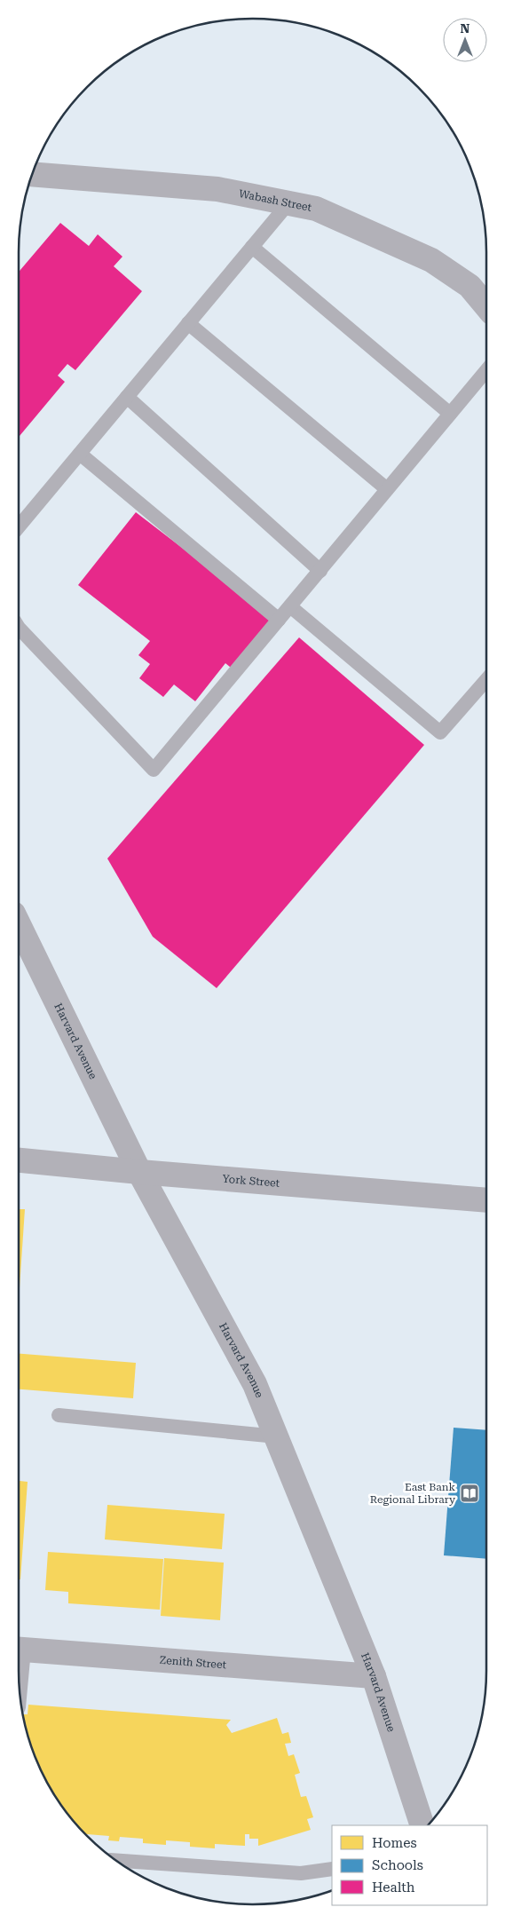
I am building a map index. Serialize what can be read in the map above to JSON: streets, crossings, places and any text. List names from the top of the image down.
{
  "streets": {
    "street": [
      "Wabash Street",
      "Harvard Avenue",
      "York Street",
      "Zenith Street"
    ]
  },
  "crossings": [
    ["Harvard Avenue", "York Street"],
    ["Harvard Avenue", "Zenith Street"]
  ],
  "places": {
    "library": ["East Bank Regional Library"]
  },
  "legend": ["Homes", "Schools", "Health"],
  "north": "top"
}
